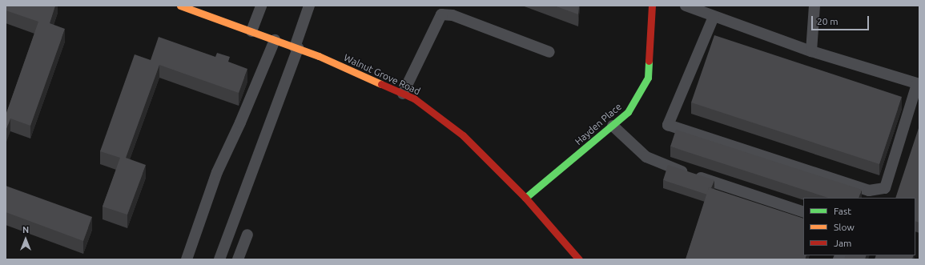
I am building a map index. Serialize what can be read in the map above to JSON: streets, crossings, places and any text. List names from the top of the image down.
{
  "streets": {
    "main road": ["Walnut Grove Road", "Hayden Place"]
  },
  "crossings": [
    ["Walnut Grove Road", "Hayden Place"]
  ],
  "legend": ["Fast", "Slow", "Jam"],
  "scale_bar": "20 m",
  "north": "top"
}
